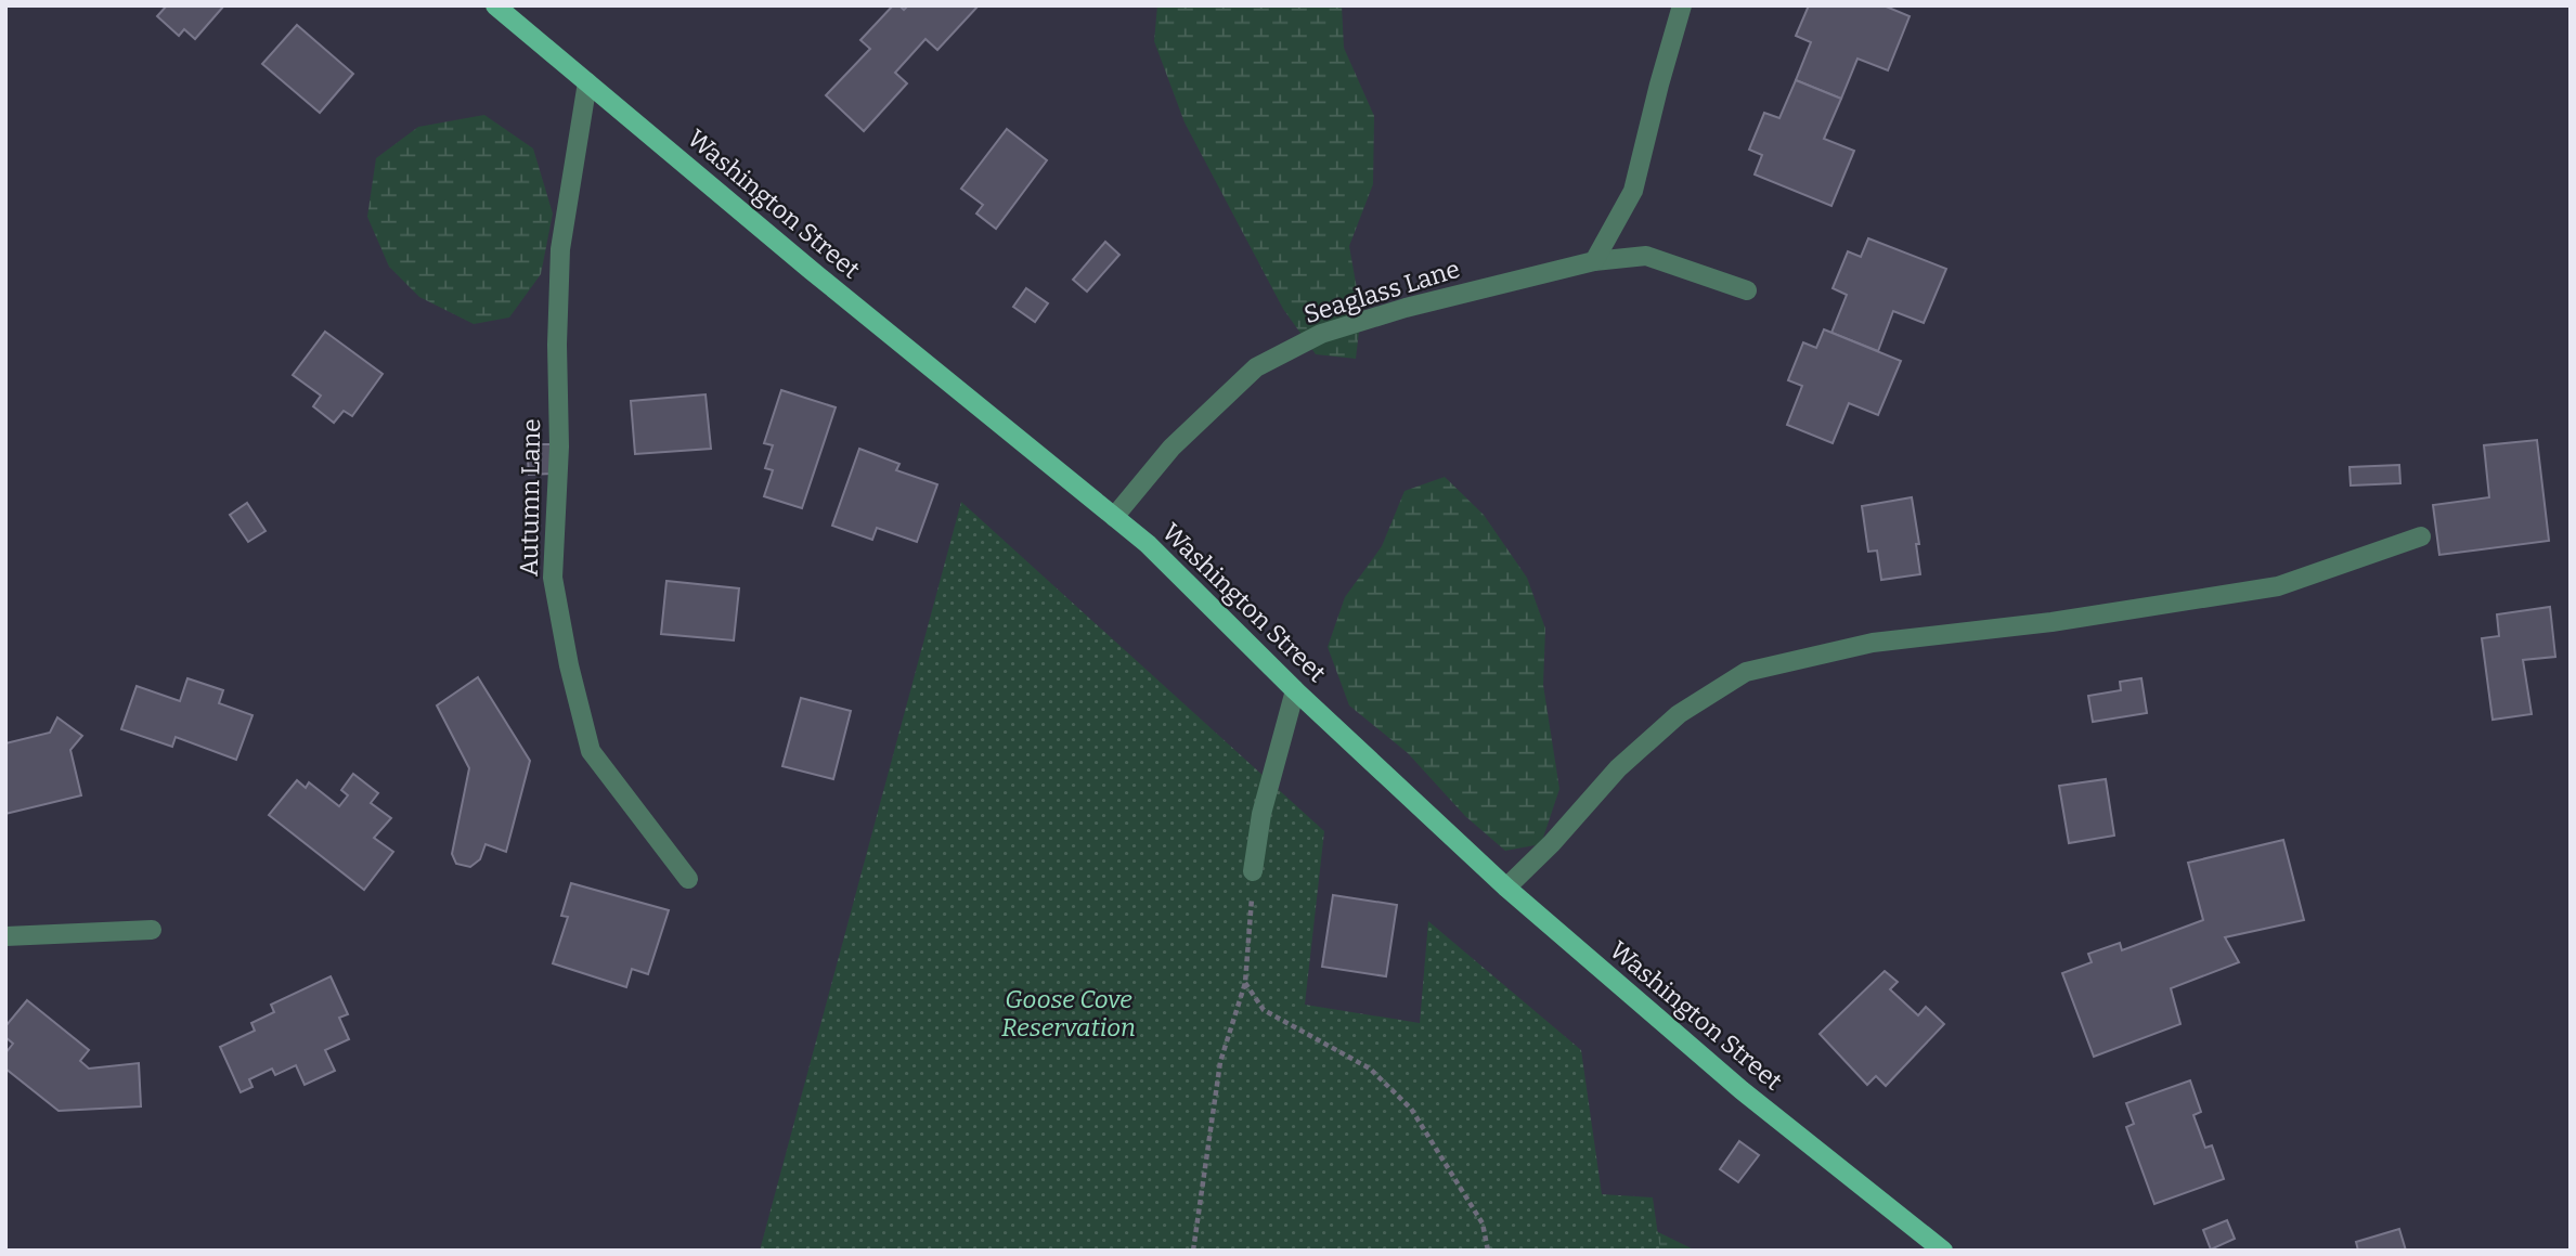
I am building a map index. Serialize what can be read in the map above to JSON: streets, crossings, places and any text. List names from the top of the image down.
{
  "streets": {
    "main road": ["Washington Street"],
    "street": ["Seaglass Lane", "Autumn Lane"]
  },
  "crossings": [
    ["Washington Street", "Seaglass Lane"],
    ["Washington Street", "Autumn Lane"]
  ],
  "parks": ["Goose Cove Reservation"]
}
